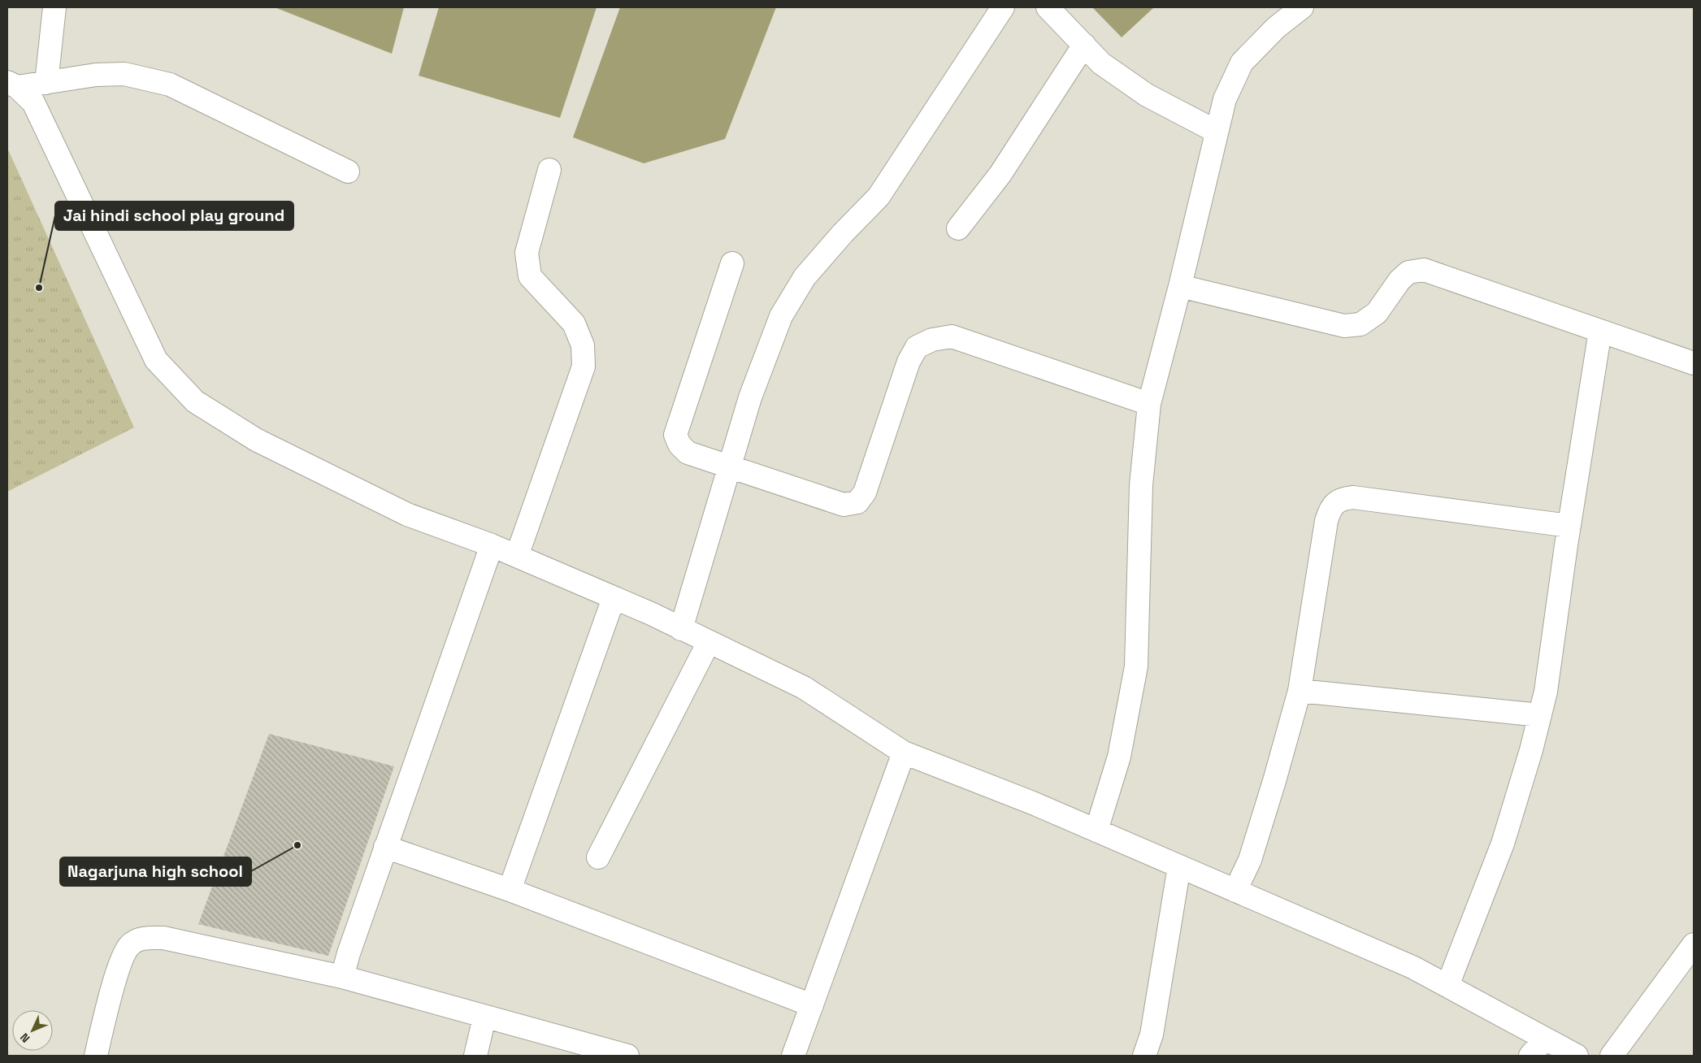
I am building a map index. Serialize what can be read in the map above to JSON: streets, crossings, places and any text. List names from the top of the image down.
{
  "places": ["Jai hindi school play ground", "Nagarjuna high school"],
  "north": "bottom left"
}
